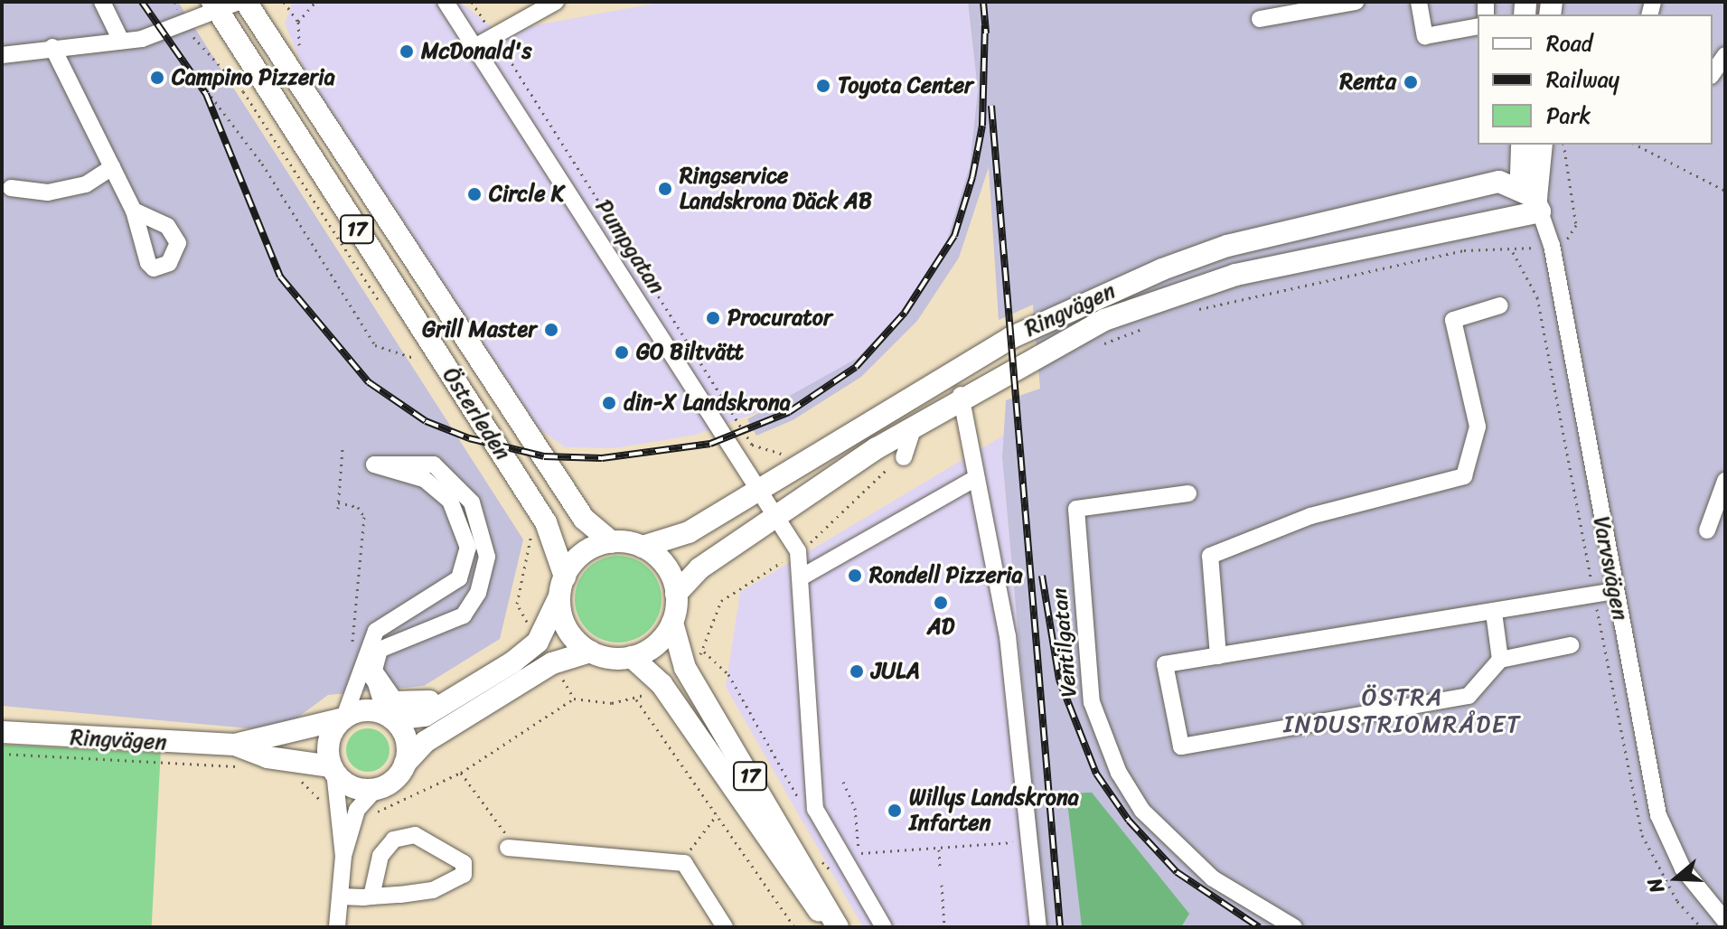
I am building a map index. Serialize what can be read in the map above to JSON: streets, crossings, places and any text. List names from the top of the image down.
{
  "streets": {
    "main road": [
      "17",
      "Ringvägen",
      "Österleden",
      "Varvsvägen"
    ],
    "street": ["Pumpgatan", "Ventilgatan"]
  },
  "crossings": [
    ["17", "Ringvägen"],
    ["17", "Österleden"],
    ["Pumpgatan", "Ringvägen"],
    ["Ringvägen", "Österleden"],
    ["Ringvägen", "Varvsvägen"]
  ],
  "districts": ["ÖSTRA INDUSTRIOMRÅDET"],
  "places": [
    "McDonald's",
    "Campino Pizzeria",
    "Renta",
    "Toyota Center",
    "Ringservice Landskrona Däck AB",
    "Circle K",
    "Procurator",
    "Grill Master",
    "GO Biltvätt",
    "din-X Landskrona",
    "Rondell Pizzeria",
    "AD",
    "JULA",
    "Willys Landskrona Infarten"
  ],
  "legend": ["Road", "Railway", "Park"],
  "north": "left"
}
